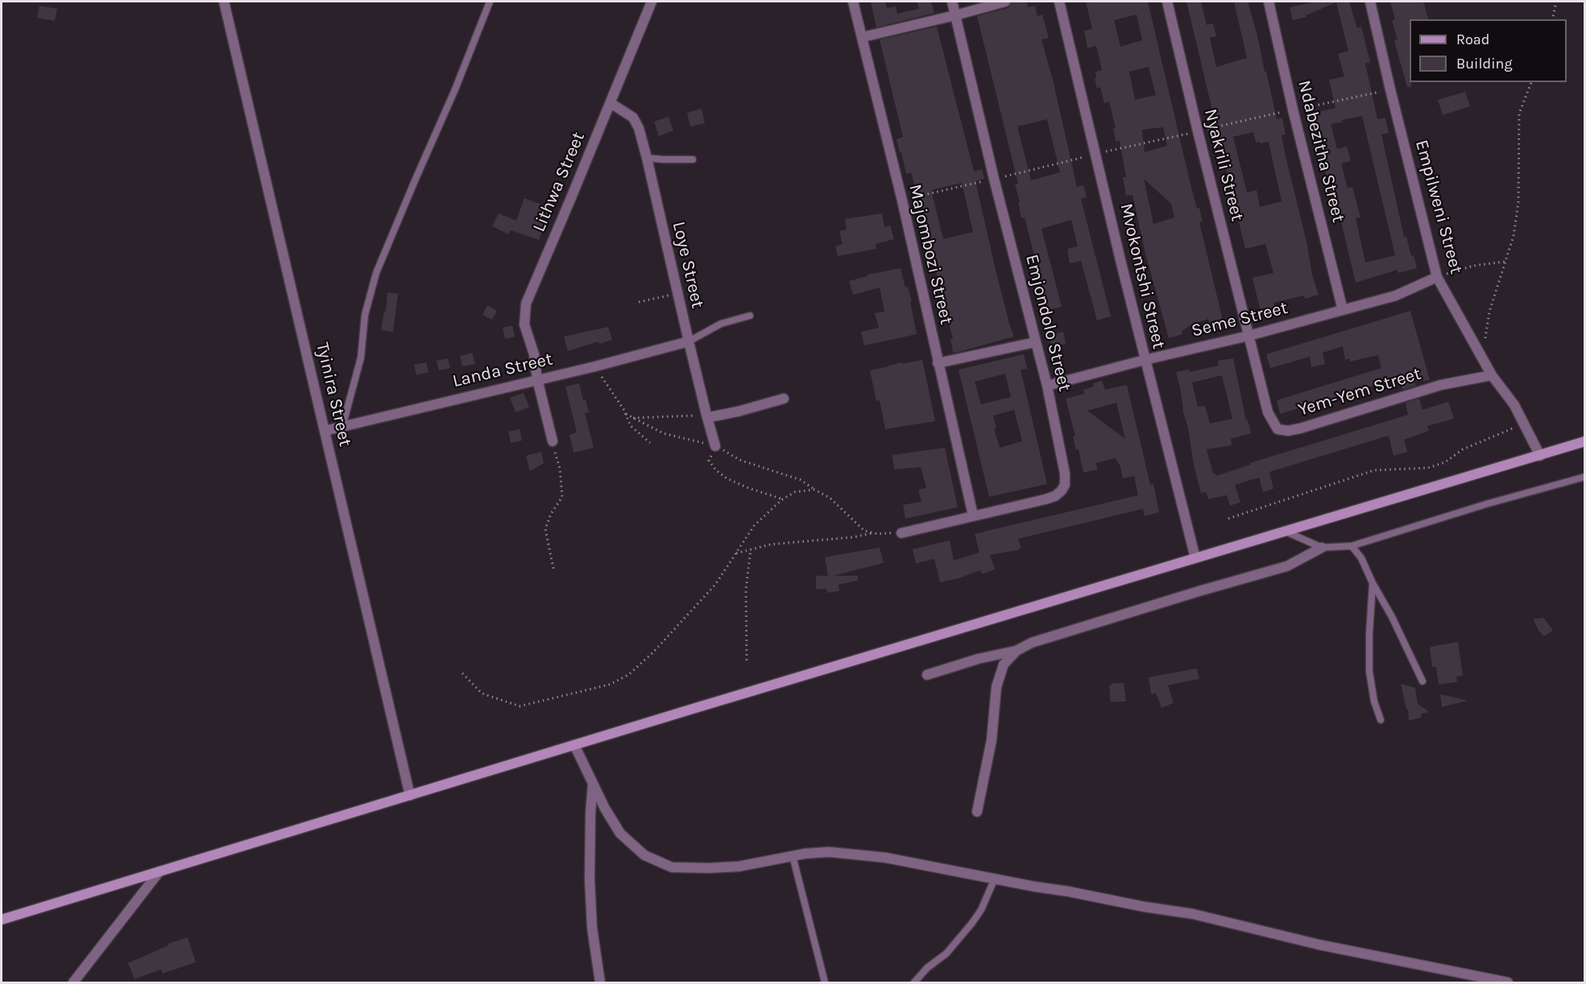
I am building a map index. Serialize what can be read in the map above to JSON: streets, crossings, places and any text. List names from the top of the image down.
{
  "streets": {
    "street": [
      "Ndabezitha Street",
      "Nyakrili Street",
      "Lithwa Street",
      "Empilweni Street",
      "Majombozi Street",
      "Loye Street",
      "Mvokontshi Street",
      "Seme Street",
      "Emjondolo Street",
      "Landa Street",
      "Yem-Yem Street",
      "Tyinira Street"
    ]
  },
  "crossings": [
    ["Ndabezitha Street", "Seme Street"],
    ["Nyakrili Street", "Seme Street"],
    ["Nyakrili Street", "Yem-Yem Street"],
    ["Lithwa Street", "Loye Street"],
    ["Lithwa Street", "Landa Street"],
    ["Empilweni Street", "Seme Street"],
    ["Empilweni Street", "Yem-Yem Street"],
    ["Majombozi Street", "Emjondolo Street"],
    ["Loye Street", "Landa Street"],
    ["Mvokontshi Street", "Seme Street"],
    ["Seme Street", "Emjondolo Street"],
    ["Seme Street", "Yem-Yem Street"],
    ["Landa Street", "Tyinira Street"]
  ],
  "legend": ["Road", "Building"]
}
